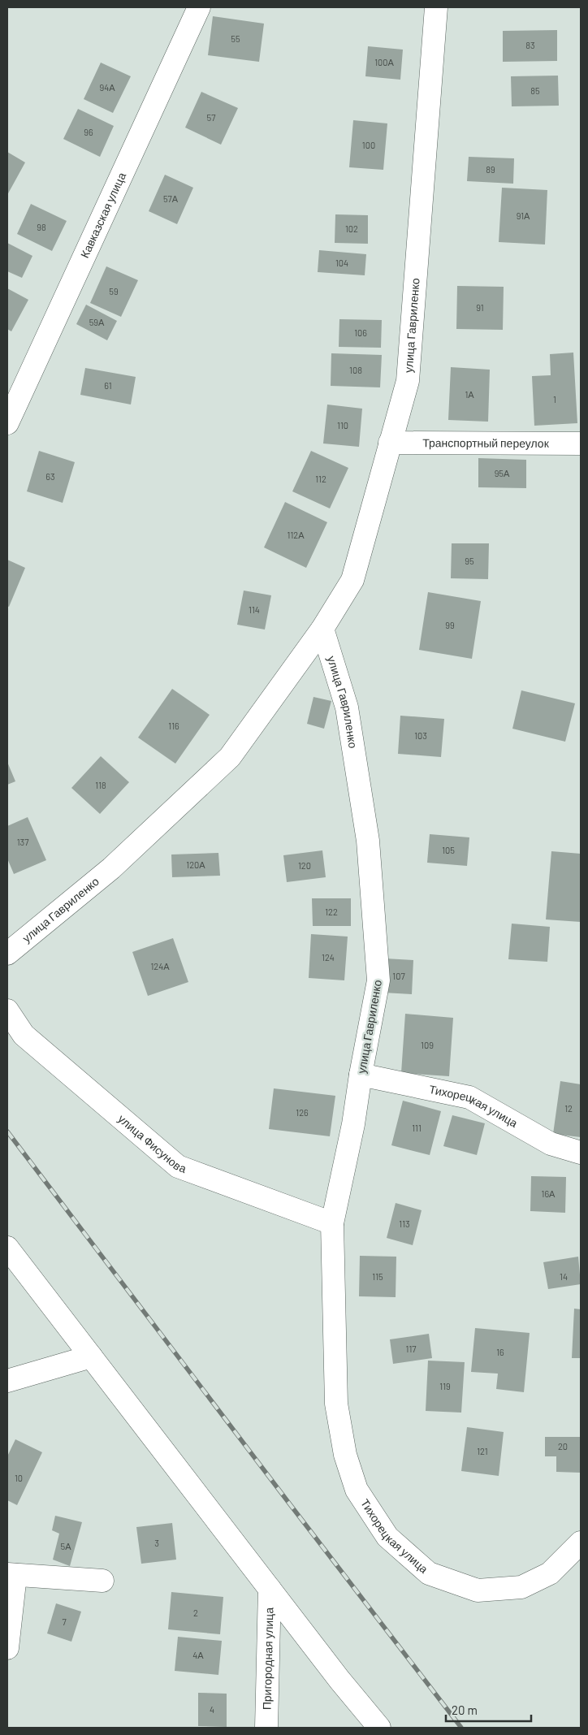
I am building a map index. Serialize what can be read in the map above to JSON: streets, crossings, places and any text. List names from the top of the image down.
{
  "streets": {
    "street": [
      "Кавказская улица",
      "улица Гавриленко",
      "Транспортный переулок",
      "Тихорецкая улица",
      "улица Фисунова",
      "Пригородная улица"
    ]
  },
  "crossings": [
    ["улица Гавриленко", "Транспортный переулок"],
    ["улица Гавриленко", "Тихорецкая улица"],
    ["улица Гавриленко", "улица Фисунова"]
  ],
  "house_numbers": [
    "55",
    "83",
    "100А",
    "94А",
    "85",
    "57",
    "96",
    "100",
    "89",
    "57А",
    "91А",
    "98",
    "102",
    "104",
    "59",
    "91",
    "59А",
    "106",
    "108",
    "61",
    "1А",
    "1",
    "110",
    "95А",
    "63",
    "112",
    "112А",
    "95",
    "114",
    "99",
    "116",
    "103",
    "118",
    "137",
    "105",
    "120А",
    "120",
    "122",
    "124",
    "124А",
    "107",
    "109",
    "12",
    "126",
    "111",
    "16А",
    "113",
    "115",
    "14",
    "117",
    "16",
    "119",
    "20",
    "121",
    "10",
    "3",
    "5А",
    "2",
    "7",
    "4А",
    "4"
  ],
  "scale_bar": "20 m"
}
